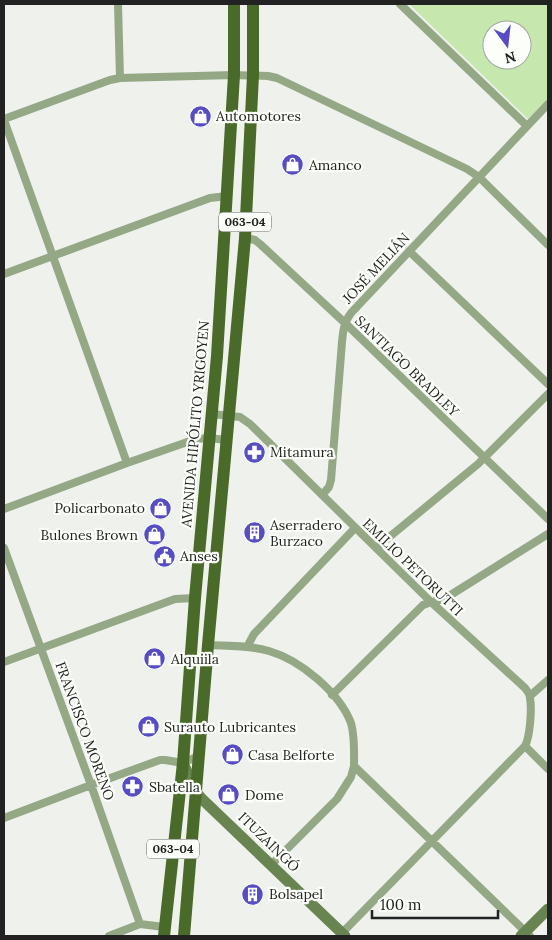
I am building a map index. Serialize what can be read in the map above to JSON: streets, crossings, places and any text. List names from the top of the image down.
{
  "streets": {
    "main road": ["063-04", "AVENIDA HIPÓLITO YRIGOYEN"],
    "street": [
      "JOSÉ MELIÁN",
      "SANTIAGO BRADLEY",
      "EMILIO PETORUTTI",
      "FRANCISCO MORENO",
      "ITUZAINGÓ"
    ]
  },
  "crossings": [
    ["063-04", "SANTIAGO BRADLEY"],
    ["063-04", "EMILIO PETORUTTI"],
    ["063-04", "ITUZAINGÓ"],
    ["JOSÉ MELIÁN", "SANTIAGO BRADLEY"],
    ["JOSÉ MELIÁN", "EMILIO PETORUTTI"],
    ["AVENIDA HIPÓLITO YRIGOYEN", "EMILIO PETORUTTI"],
    ["AVENIDA HIPÓLITO YRIGOYEN", "ITUZAINGÓ"]
  ],
  "places": {
    "shop": [
      "Automotores",
      "Amanco",
      "Policarbonato",
      "Bulones Brown",
      "Alquiila",
      "Surauto Lubricantes",
      "Casa Belforte",
      "Dome"
    ],
    "pharmacy": ["Mitamura", "Sbatella"],
    "building": ["Aserradero Burzaco", "Bolsapel"],
    "public building": ["Anses"]
  },
  "scale_bar": "100 m",
  "north": "bottom"
}
